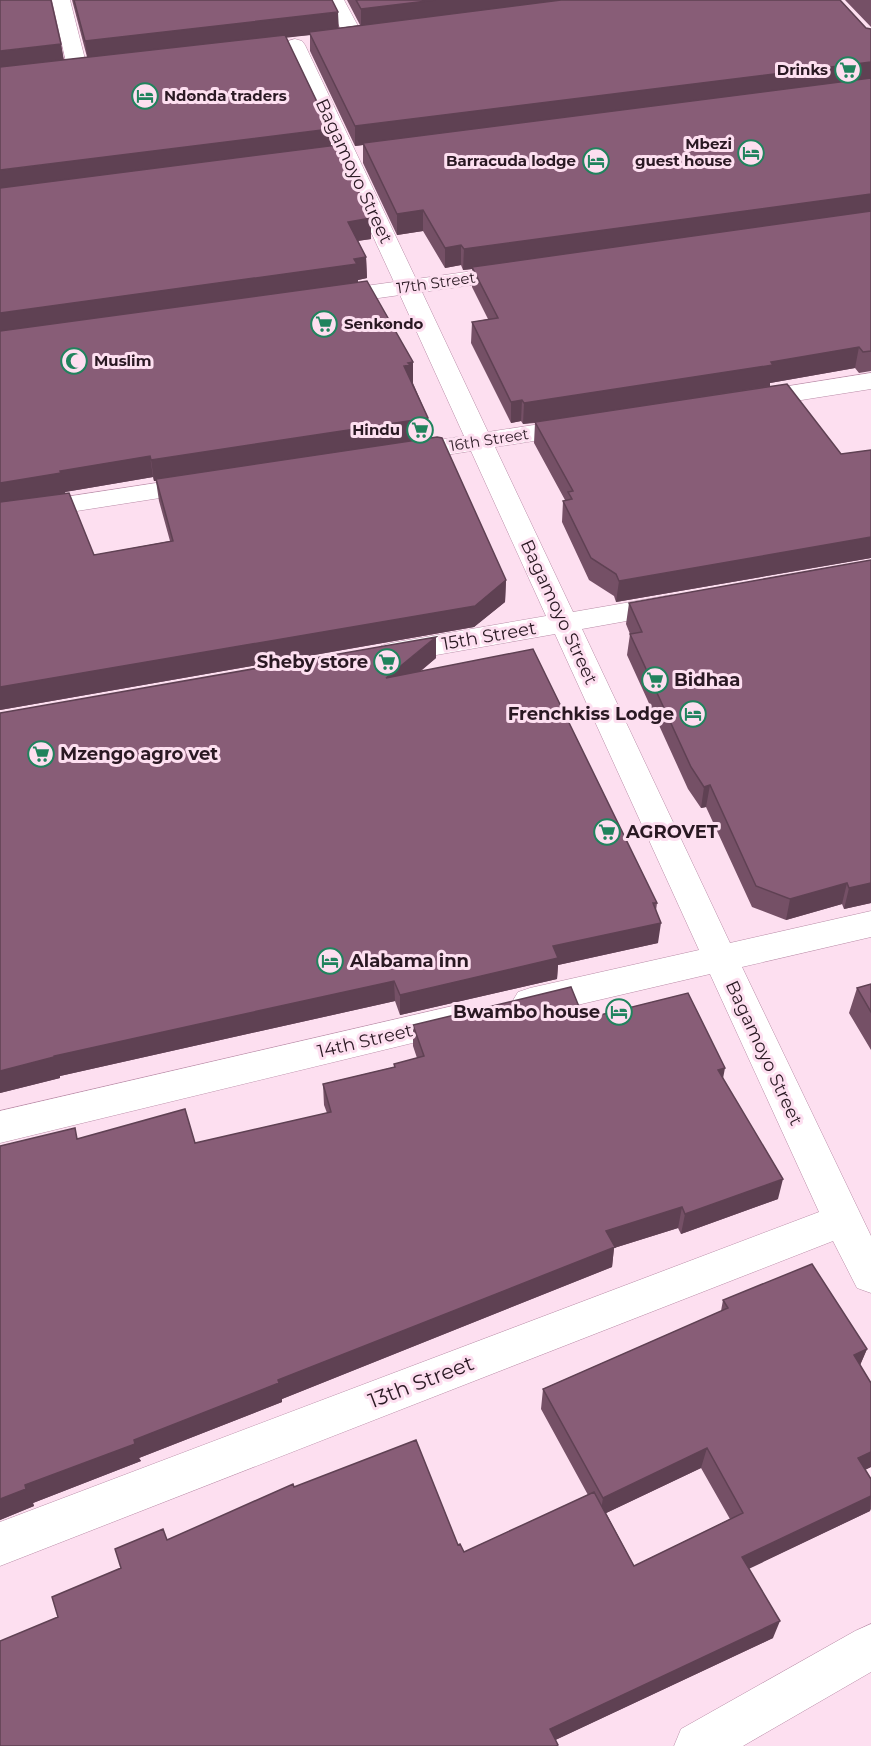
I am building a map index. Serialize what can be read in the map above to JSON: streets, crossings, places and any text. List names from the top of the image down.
{
  "streets": {
    "street": [
      "Bagamoyo Street",
      "17th Street",
      "16th Street",
      "15th Street",
      "14th Street",
      "13th Street"
    ]
  },
  "crossings": [
    ["Bagamoyo Street", "17th Street"],
    ["Bagamoyo Street", "16th Street"],
    ["Bagamoyo Street", "15th Street"],
    ["Bagamoyo Street", "14th Street"],
    ["Bagamoyo Street", "13th Street"]
  ],
  "places": {
    "supermarket": [
      "Drinks",
      "Senkondo",
      "Hindu",
      "Sheby store",
      "Bidhaa",
      "Mzengo agro vet",
      "AGROVET"
    ],
    "hotel": [
      "Ndonda traders",
      "Mbezi guest house",
      "Barracuda lodge",
      "Frenchkiss Lodge",
      "Alabama inn",
      "Bwambo house"
    ],
    "mosque": ["Muslim"]
  }
}
